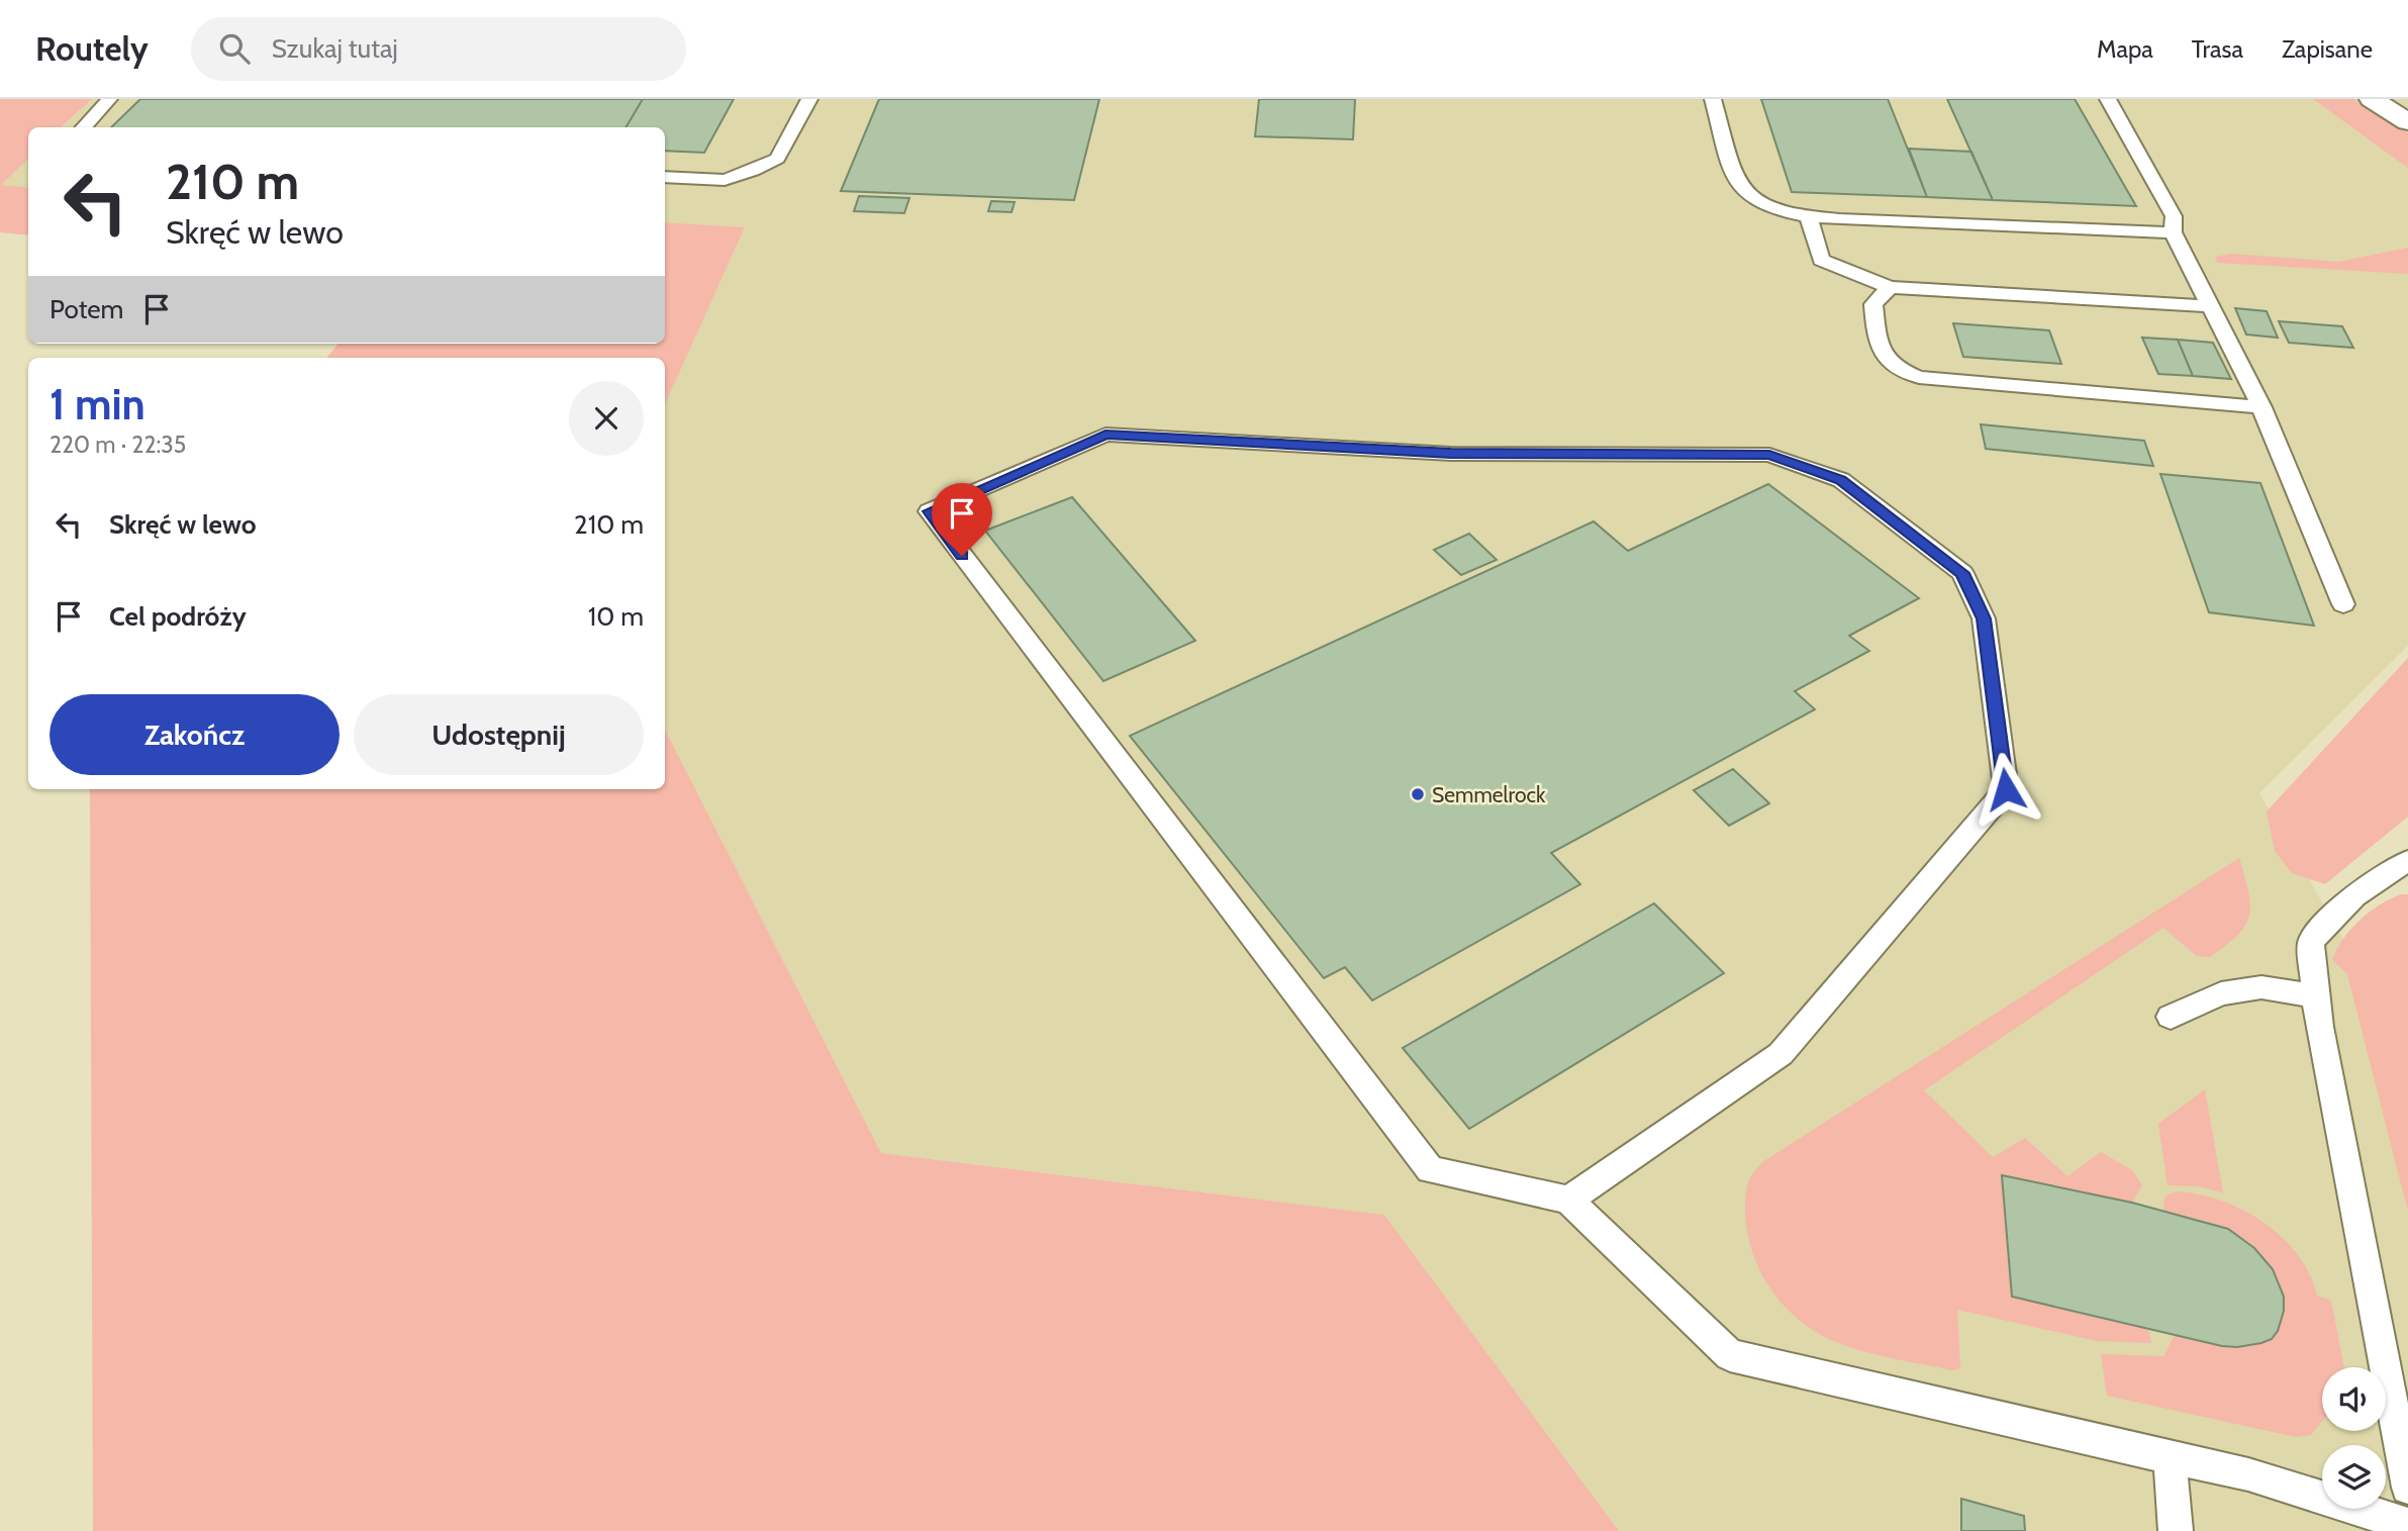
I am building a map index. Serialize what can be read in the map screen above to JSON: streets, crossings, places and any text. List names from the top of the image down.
{
  "places": ["Semmelrock"],
  "page": {
    "header": "Routely",
    "search": "Szukaj tutaj",
    "nav": ["Mapa", "Trasa", "Zapisane"],
    "turn": ["210 m", "Skręć w lewo"],
    "then": "Potem",
    "heading": ["1 min", "220 m · 22:35"],
    "list": [
      {
        "name": "Skręć w lewo",
        "value": "210 m"
      },
      {
        "name": "Cel podróży",
        "value": "10 m"
      }
    ],
    "buttons": ["Zakończ", "Udostępnij"]
  }
}
